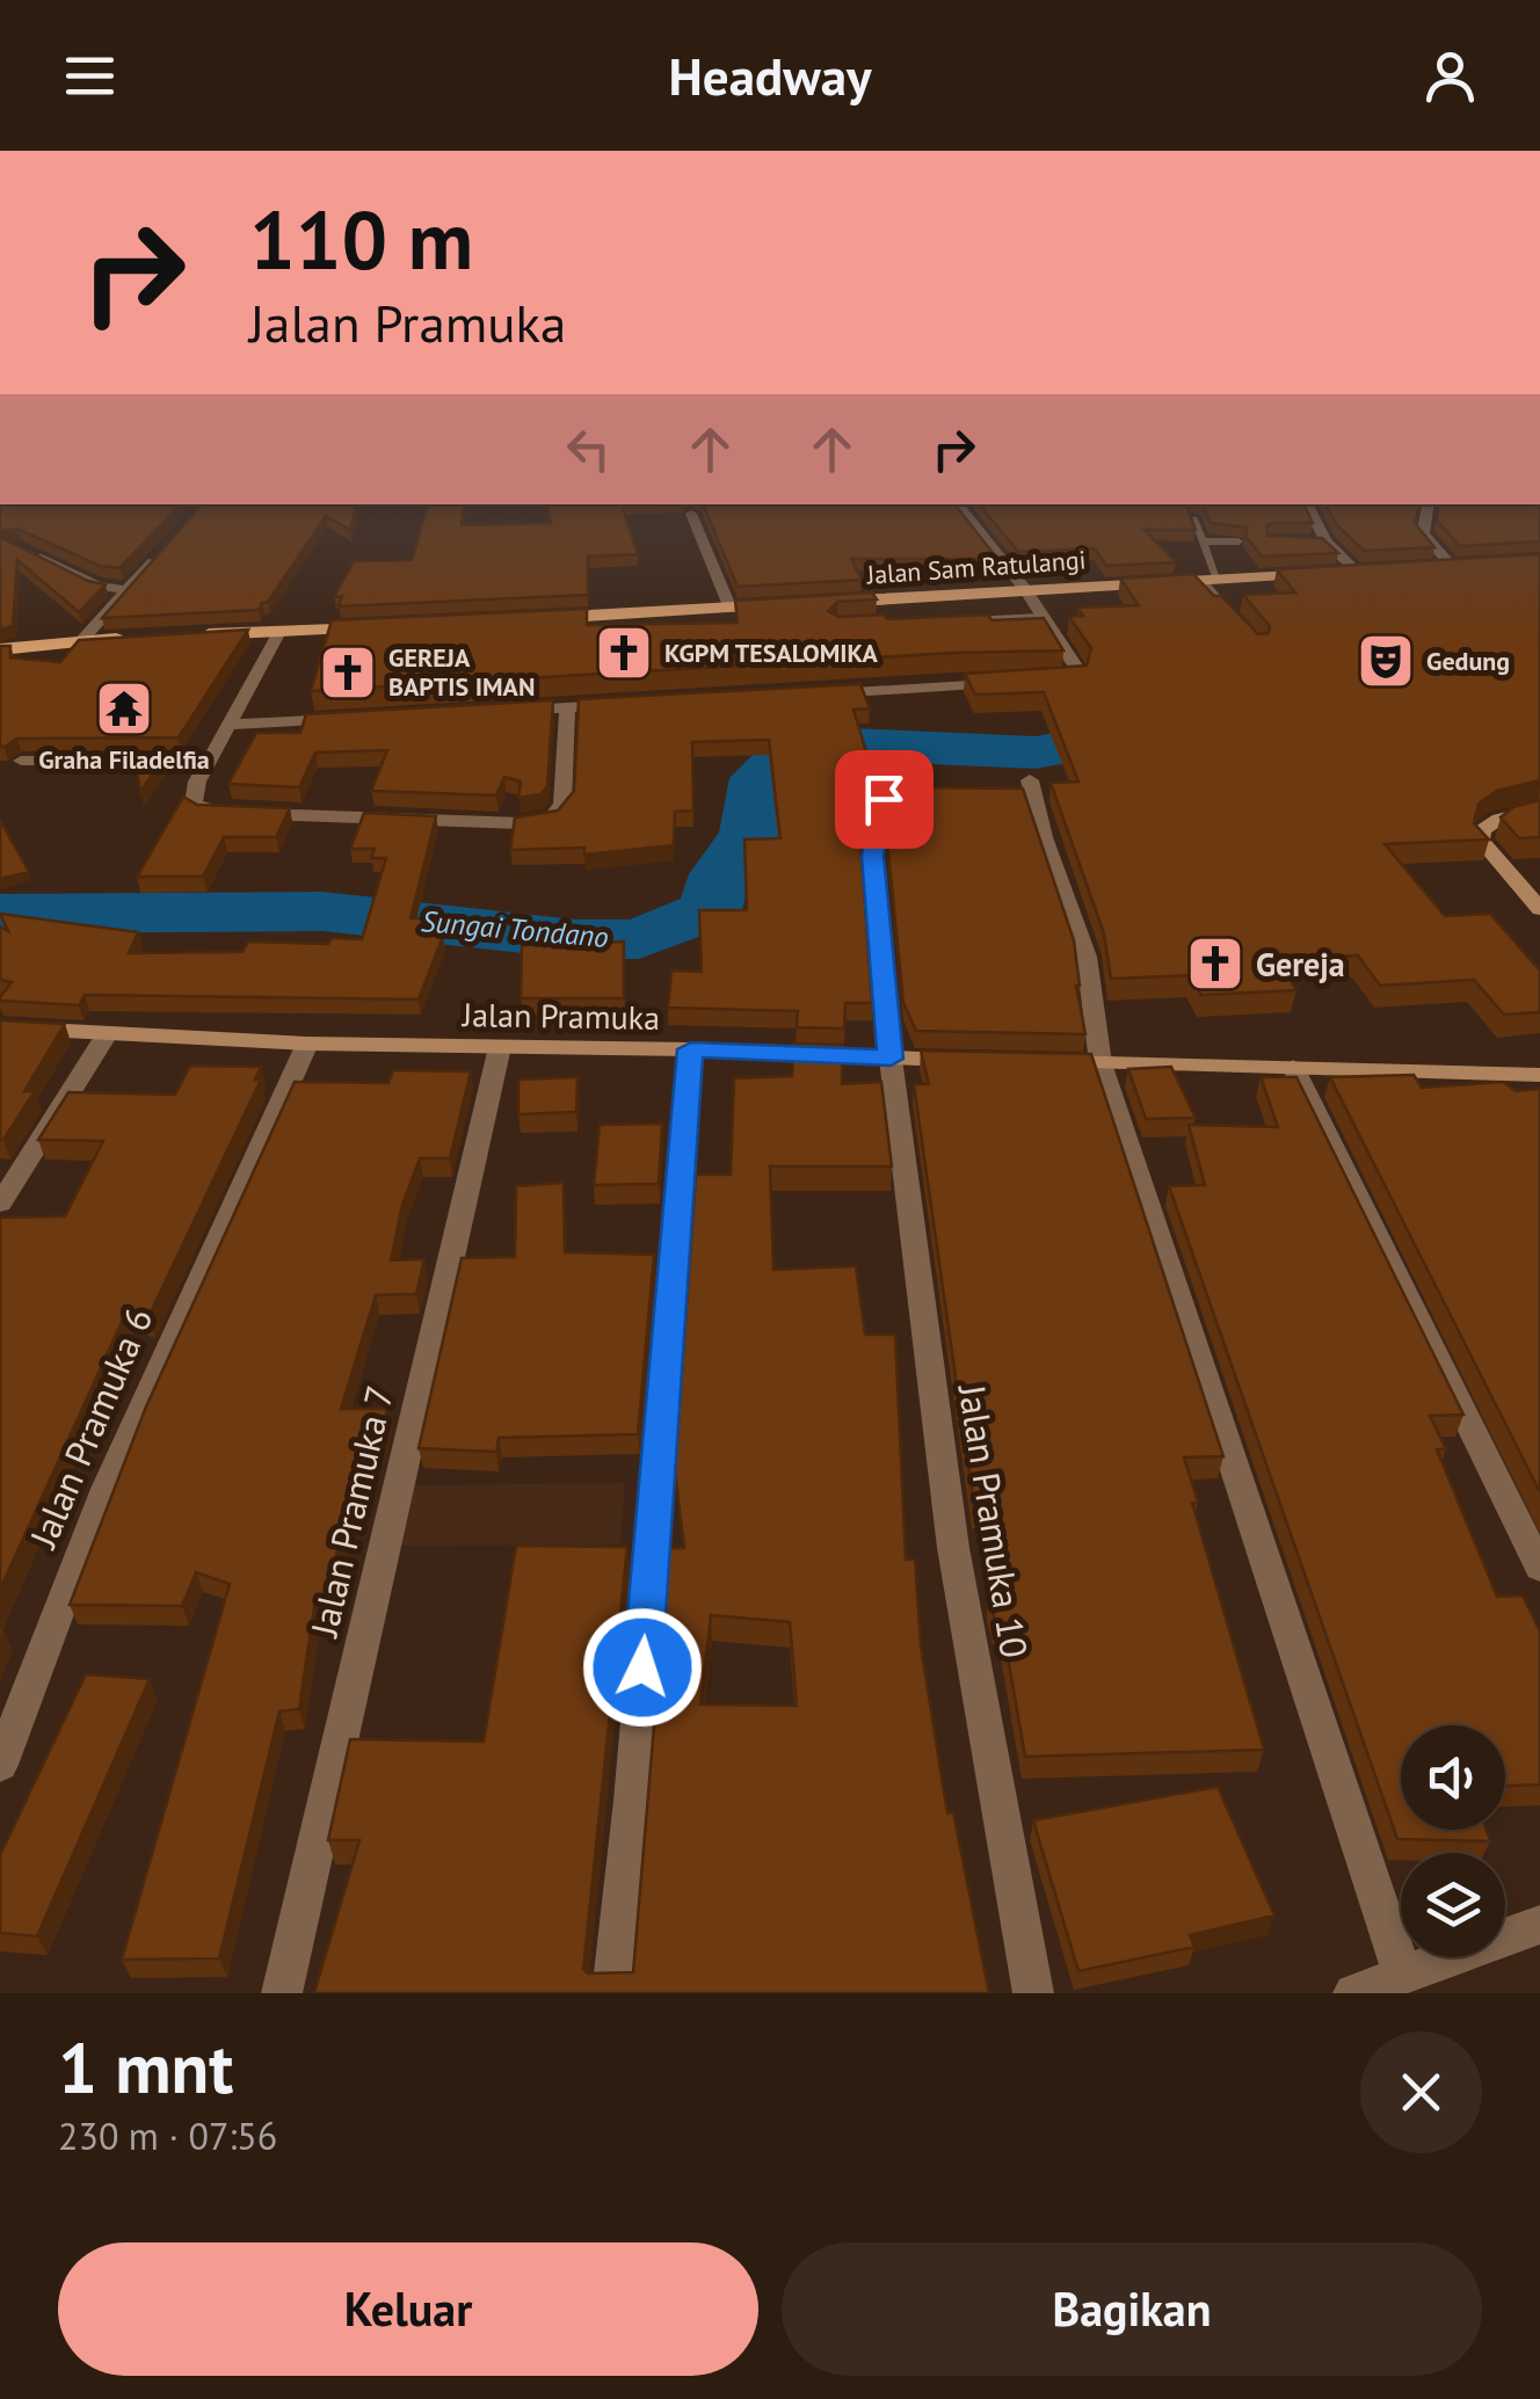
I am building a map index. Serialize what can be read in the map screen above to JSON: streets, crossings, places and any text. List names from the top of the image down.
{
  "streets": {
    "main road": ["Jalan Sam Ratulangi"],
    "street": [
      "Jalan Pramuka",
      "Jalan Pramuka 6",
      "Jalan Pramuka 7",
      "Jalan Pramuka 10"
    ]
  },
  "crossings": [
    ["Jalan Pramuka", "Jalan Pramuka 6"],
    ["Jalan Pramuka", "Jalan Pramuka 7"],
    ["Jalan Pramuka", "Jalan Pramuka 10"]
  ],
  "water": ["Sungai Tondano"],
  "places": {
    "church": ["KGPM TESALOMIKA", "GEREJA BAPTIS IMAN", "Gereja"],
    "theatre": ["Gedung"],
    "temple": ["Graha Filadelfia"]
  },
  "page": {
    "header": "Headway",
    "turn": ["110 m", "Jalan Pramuka"],
    "heading": ["1 mnt", "230 m · 07:56"],
    "buttons": ["Keluar", "Bagikan"]
  }
}
